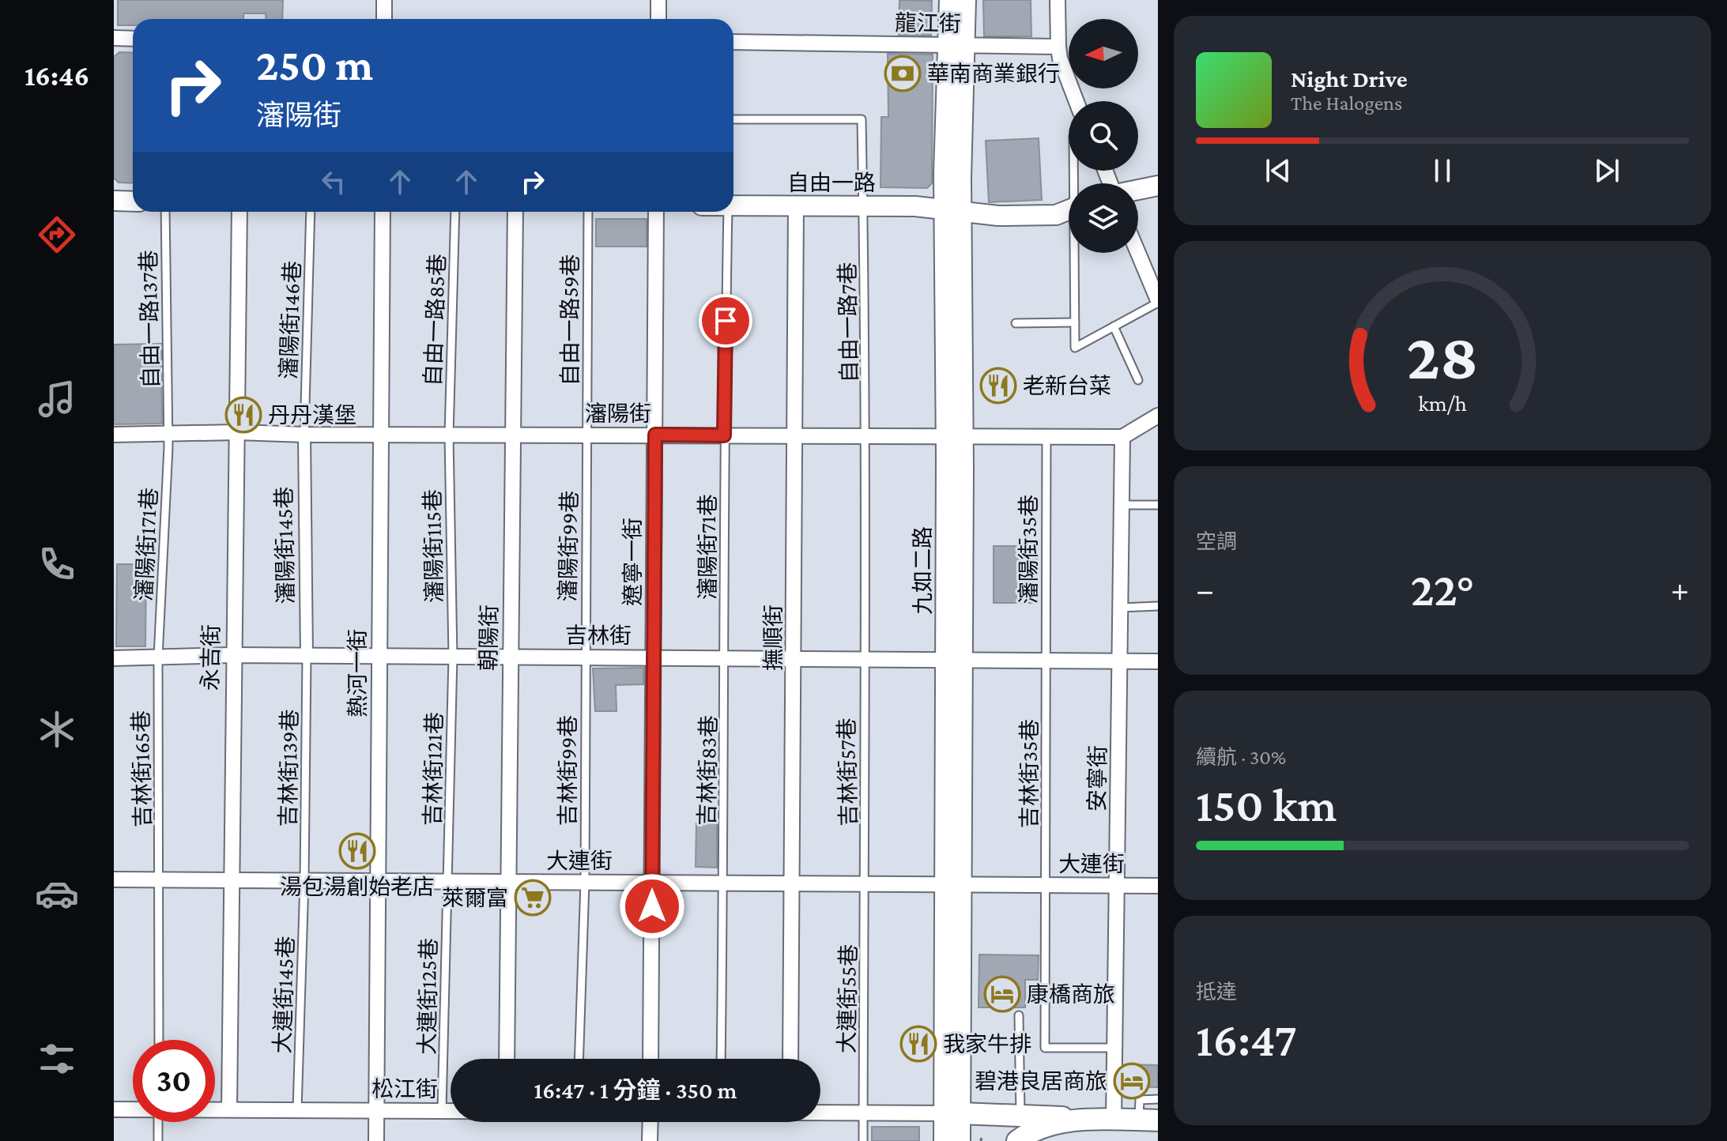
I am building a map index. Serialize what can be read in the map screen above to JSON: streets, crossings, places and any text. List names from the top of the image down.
{
  "streets": {
    "street": [
      "龍江街",
      "自由一路",
      "瀋陽街",
      "瀋陽街145巷",
      "遼寧一街",
      "九如二路",
      "吉林街",
      "朝陽街",
      "撫順街",
      "永吉街",
      "熱河一街",
      "安寧街",
      "大連街",
      "松江街"
    ],
    "lane": [
      "自由一路137巷",
      "瀋陽街146巷",
      "自由一路85巷",
      "自由一路59巷",
      "自由一路7巷",
      "瀋陽街171巷",
      "瀋陽街115巷",
      "瀋陽街99巷",
      "瀋陽街71巷",
      "瀋陽街35巷",
      "吉林街139巷",
      "吉林街165巷",
      "吉林街121巷",
      "吉林街99巷",
      "吉林街83巷",
      "吉林街57巷",
      "吉林街35巷",
      "大連街145巷",
      "大連街125巷",
      "大連街55巷"
    ]
  },
  "crossings": [
    ["龍江街", "九如二路"],
    ["自由一路", "自由一路7巷"],
    ["自由一路", "九如二路"],
    ["自由一路", "撫順街"],
    ["自由一路137巷", "瀋陽街"],
    ["自由一路137巷", "瀋陽街171巷"],
    ["瀋陽街146巷", "瀋陽街"],
    ["瀋陽街146巷", "瀋陽街145巷"],
    ["自由一路85巷", "瀋陽街"],
    ["自由一路85巷", "瀋陽街115巷"],
    ["自由一路59巷", "瀋陽街"],
    ["自由一路59巷", "瀋陽街99巷"],
    ["自由一路7巷", "瀋陽街"],
    ["自由一路7巷", "吉林街"],
    ["自由一路7巷", "吉林街57巷"],
    ["瀋陽街", "瀋陽街171巷"],
    ["瀋陽街", "瀋陽街145巷"],
    ["瀋陽街", "瀋陽街115巷"],
    ["瀋陽街", "瀋陽街99巷"],
    ["瀋陽街", "瀋陽街71巷"],
    ["瀋陽街", "瀋陽街35巷"],
    ["瀋陽街", "遼寧一街"],
    ["瀋陽街", "九如二路"],
    ["瀋陽街", "朝陽街"],
    ["瀋陽街", "撫順街"],
    ["瀋陽街", "永吉街"],
    ["瀋陽街", "熱河一街"],
    ["瀋陽街", "安寧街"],
    ["瀋陽街171巷", "吉林街"],
    ["瀋陽街171巷", "吉林街165巷"],
    ["瀋陽街145巷", "吉林街"],
    ["瀋陽街145巷", "吉林街139巷"],
    ["瀋陽街115巷", "吉林街"],
    ["瀋陽街115巷", "吉林街121巷"],
    ["瀋陽街99巷", "吉林街"],
    ["瀋陽街99巷", "吉林街99巷"],
    ["瀋陽街71巷", "吉林街"],
    ["瀋陽街71巷", "吉林街83巷"],
    ["瀋陽街35巷", "吉林街"],
    ["瀋陽街35巷", "吉林街35巷"],
    ["遼寧一街", "吉林街"],
    ["遼寧一街", "大連街"],
    ["九如二路", "吉林街"],
    ["九如二路", "大連街"],
    ["九如二路", "松江街"],
    ["吉林街", "朝陽街"],
    ["吉林街", "撫順街"],
    ["吉林街", "永吉街"],
    ["吉林街", "熱河一街"],
    ["吉林街", "吉林街139巷"],
    ["吉林街", "吉林街165巷"],
    ["吉林街", "吉林街121巷"],
    ["吉林街", "吉林街99巷"],
    ["吉林街", "吉林街83巷"],
    ["吉林街", "吉林街57巷"],
    ["吉林街", "吉林街35巷"],
    ["吉林街", "安寧街"],
    ["朝陽街", "大連街"],
    ["撫順街", "大連街"],
    ["永吉街", "大連街"],
    ["永吉街", "松江街"],
    ["熱河一街", "大連街"],
    ["熱河一街", "松江街"],
    ["吉林街139巷", "大連街"],
    ["吉林街139巷", "大連街145巷"],
    ["吉林街165巷", "大連街"],
    ["吉林街121巷", "大連街"],
    ["吉林街121巷", "大連街125巷"],
    ["吉林街99巷", "大連街"],
    ["吉林街83巷", "大連街"],
    ["吉林街57巷", "大連街"],
    ["吉林街57巷", "大連街55巷"],
    ["吉林街35巷", "安寧街"],
    ["吉林街35巷", "大連街"],
    ["安寧街", "大連街"],
    ["大連街", "大連街145巷"],
    ["大連街", "大連街125巷"],
    ["大連街", "大連街55巷"],
    ["大連街145巷", "松江街"],
    ["大連街125巷", "松江街"],
    ["大連街55巷", "松江街"]
  ],
  "places": {
    "bank": ["華南商業銀行"],
    "restaurant": [
      "老新台菜",
      "丹丹漢堡",
      "湯包湯創始老店",
      "我家牛排"
    ],
    "supermarket": ["萊爾富"],
    "hotel": ["康橋商旅", "碧港良居商旅"]
  },
  "north": "left",
  "page": {
    "tabs": "16:46",
    "turn": ["250 m", "瀋陽街"],
    "song": ["Night Drive", "The Halogens"],
    "tile": [
      "空調",
      ["續航 · 30%", "150 km"],
      ["抵達", "16:47"]
    ],
    "heat": ["−", "22°", "+"],
    "limit": "30",
    "trip": "16:47 · 1 分鐘 · 350 m",
    "gauge": ["28", "km/h"]
  }
}
